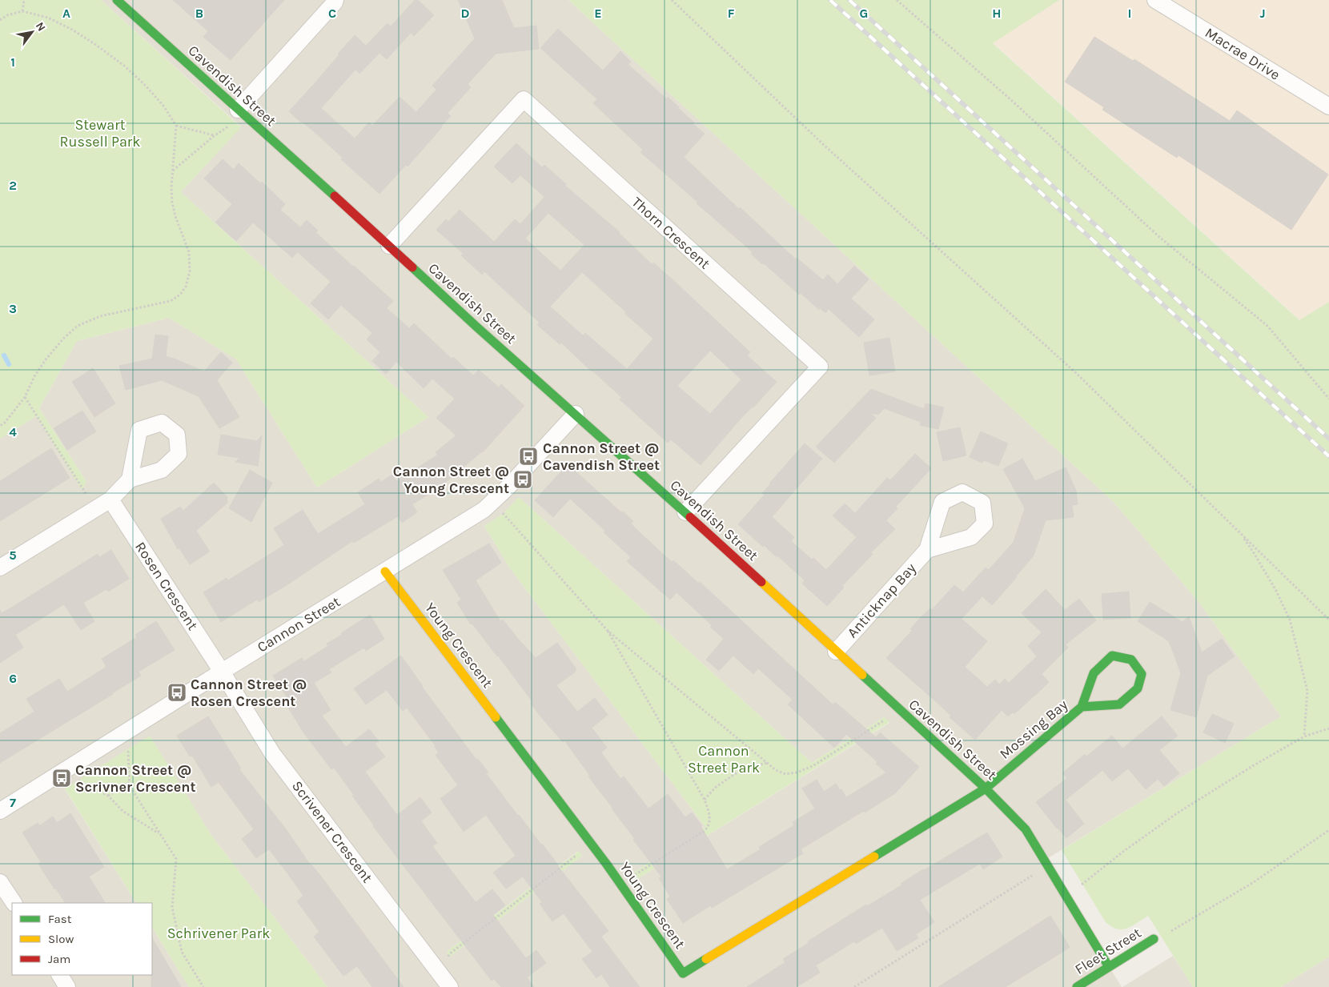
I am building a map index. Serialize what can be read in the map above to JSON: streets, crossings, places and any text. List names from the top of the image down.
{
  "streets": {
    "street": [
      "Macrae Drive",
      "Cavendish Street",
      "Thorn Crescent",
      "Rosen Crescent",
      "Anticknap Bay",
      "Cannon Street",
      "Young Crescent",
      "Mossing Bay",
      "Scrivener Crescent",
      "Fleet Street"
    ]
  },
  "crossings": [
    ["Cavendish Street", "Thorn Crescent"],
    ["Cavendish Street", "Anticknap Bay"],
    ["Cavendish Street", "Cannon Street"],
    ["Cavendish Street", "Young Crescent"],
    ["Cavendish Street", "Mossing Bay"],
    ["Cavendish Street", "Fleet Street"],
    ["Rosen Crescent", "Cannon Street"],
    ["Rosen Crescent", "Scrivener Crescent"],
    ["Cannon Street", "Young Crescent"],
    ["Cannon Street", "Scrivener Crescent"],
    ["Young Crescent", "Mossing Bay"]
  ],
  "parks": ["Stewart Russell Park", "Cannon Street Park", "Schrivener Park"],
  "places": {
    "bus stop": [
      "Cannon Street @ Cavendish Street",
      "Cannon Street @ Young Crescent",
      "Cannon Street @ Rosen Crescent",
      "Cannon Street @ Scrivner Crescent"
    ]
  },
  "legend": ["Fast", "Slow", "Jam"],
  "north": "top right",
  "grid": {
    "columns": [
      "A",
      "B",
      "C",
      "D",
      "E",
      "F",
      "G",
      "H",
      "I",
      "J"
    ],
    "rows": [
      "1",
      "2",
      "3",
      "4",
      "5",
      "6",
      "7"
    ]
  }
}
